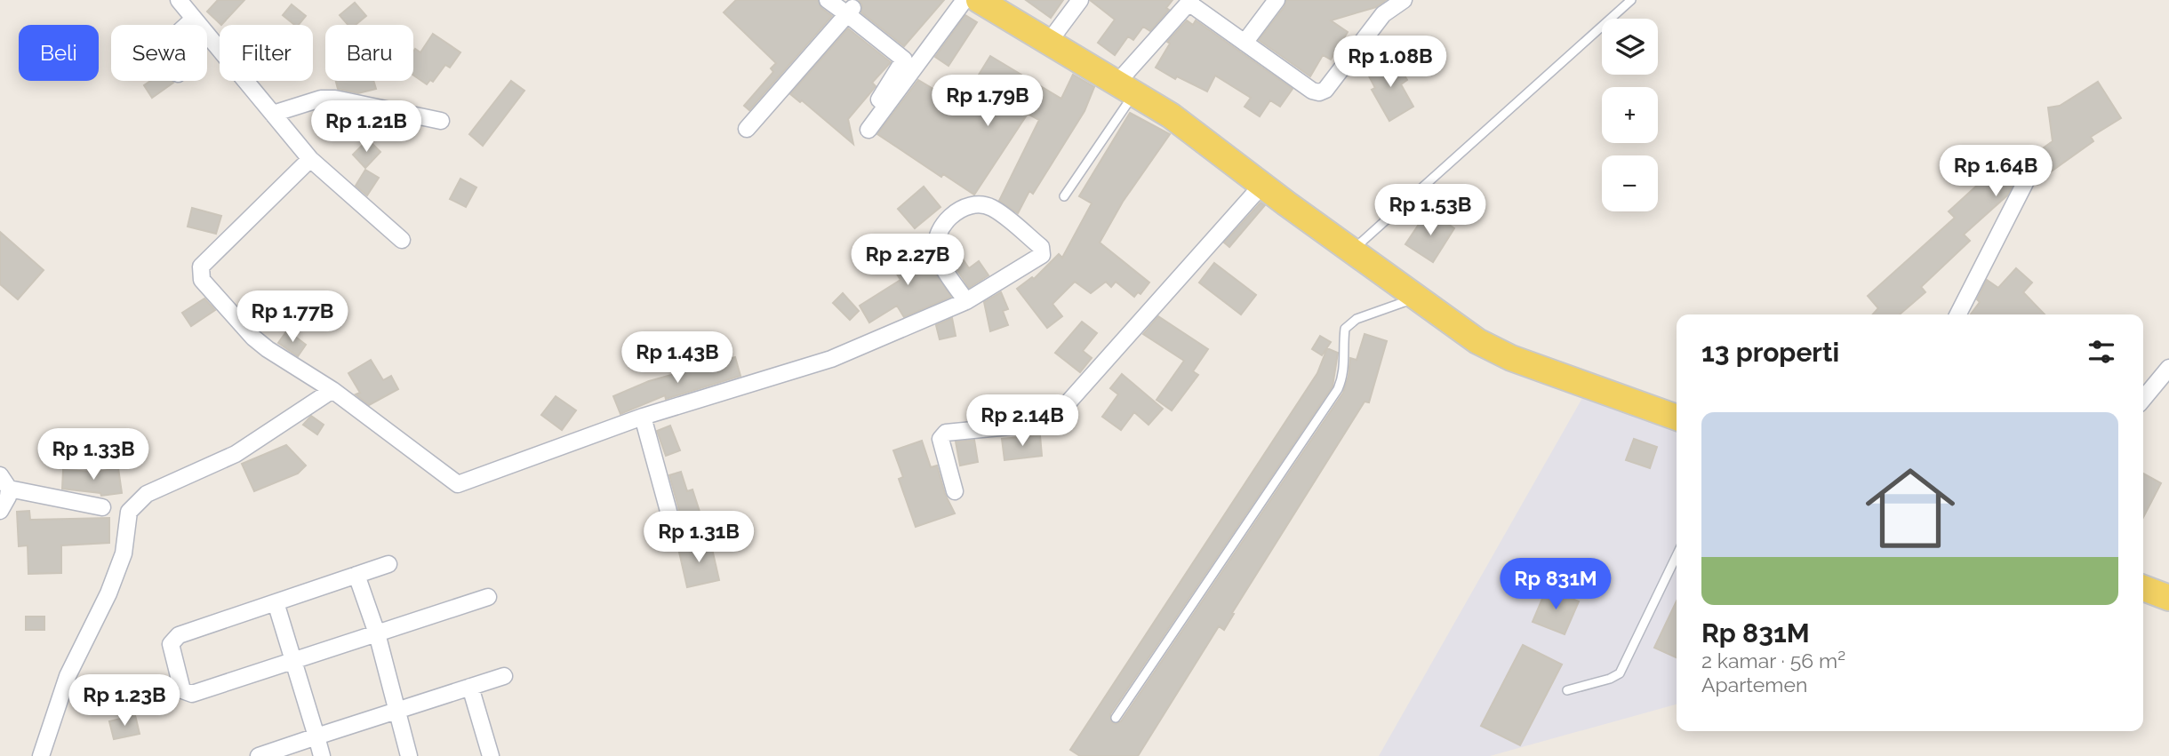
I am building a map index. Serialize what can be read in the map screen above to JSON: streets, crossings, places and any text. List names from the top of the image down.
{
  "page": {
    "map_buttons": ["+", "−"],
    "chip": [
      "Beli",
      "Sewa",
      "Filter",
      "Baru"
    ],
    "price": [
      "Rp 1.08B",
      "Rp 1.79B",
      "Rp 1.21B",
      "Rp 1.64B",
      "Rp 1.53B",
      "Rp 2.27B",
      "Rp 1.77B",
      "Rp 1.43B",
      "Rp 2.14B",
      "Rp 1.33B",
      "Rp 1.31B",
      "Rp 831M",
      "Rp 1.23B"
    ],
    "heading": "13 properti",
    "list": [
      {
        "name": "Rp 831M",
        "note": "2 kamar · 56 m² · Apartemen"
      }
    ]
  }
}
